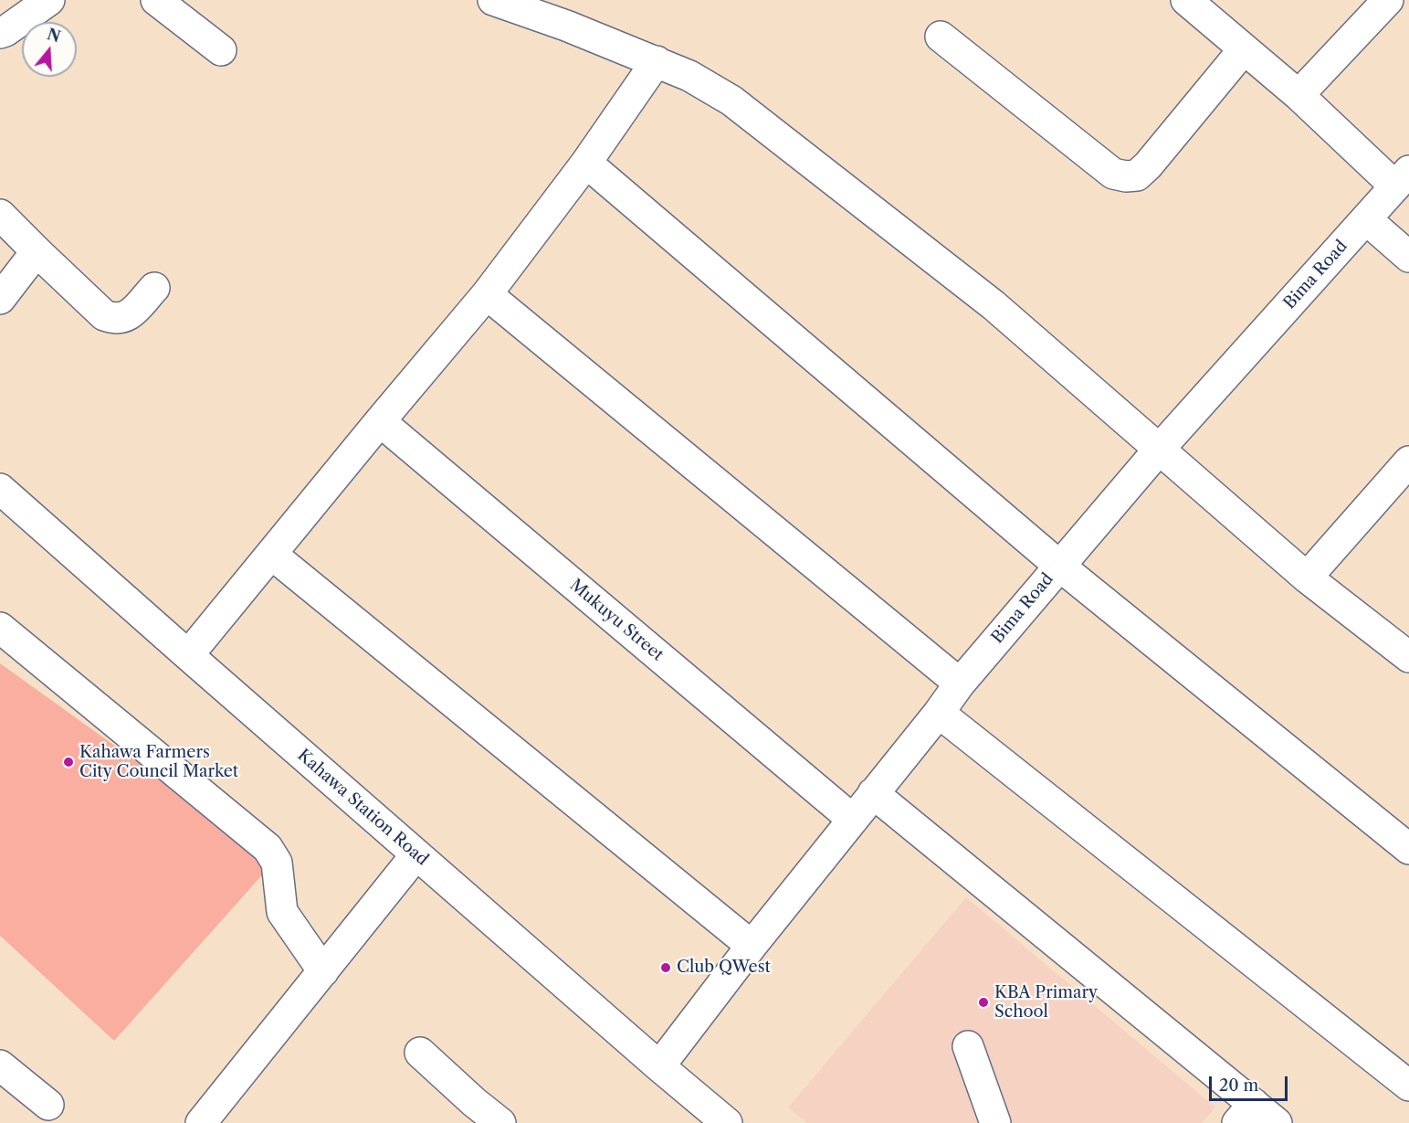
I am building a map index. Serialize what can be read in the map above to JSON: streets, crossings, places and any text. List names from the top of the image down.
{
  "streets": {
    "street": ["Bima Road", "Mukuyu Street", "Kahawa Station Road"]
  },
  "crossings": [
    ["Bima Road", "Mukuyu Street"],
    ["Bima Road", "Kahawa Station Road"]
  ],
  "places": ["Kahawa Farmers City Council Market", "Club QWest", "KBA Primary School"],
  "scale_bar": "20 m",
  "north": "top"
}
